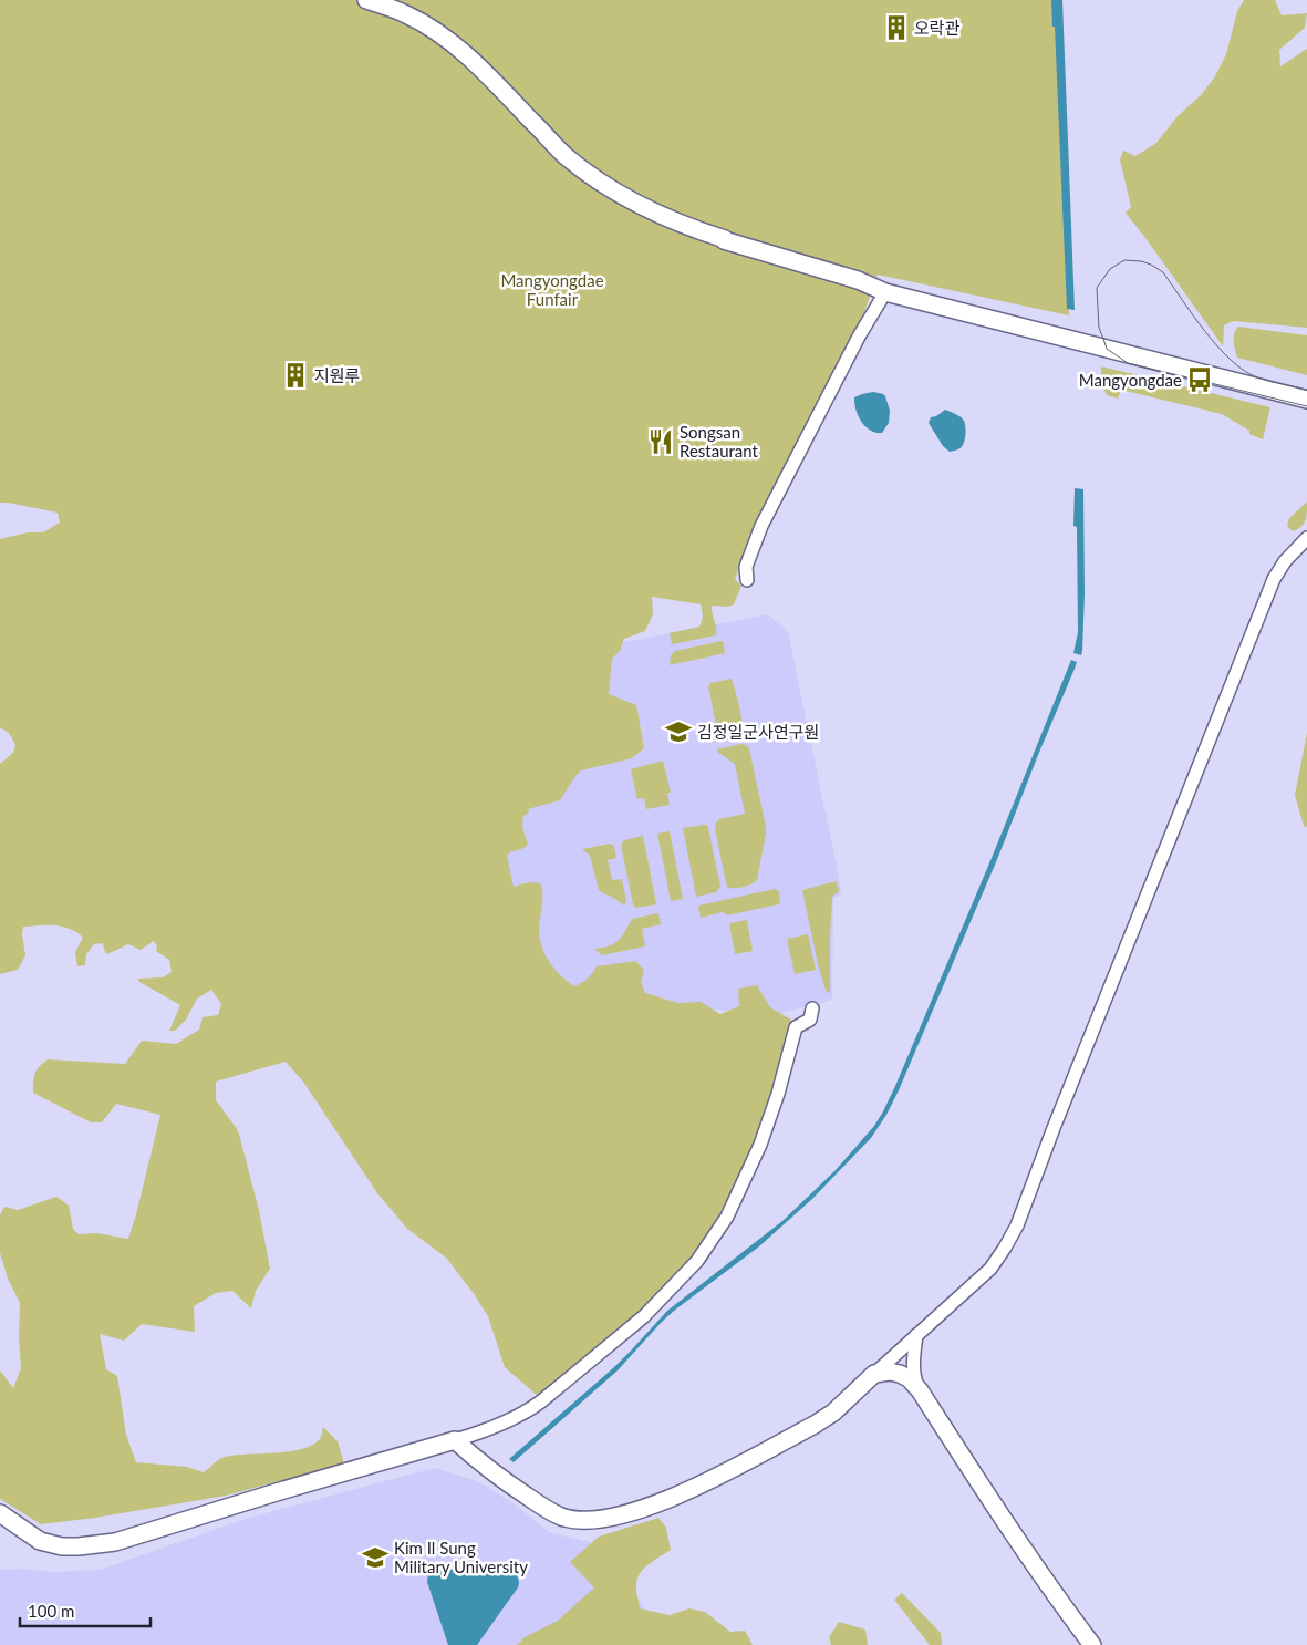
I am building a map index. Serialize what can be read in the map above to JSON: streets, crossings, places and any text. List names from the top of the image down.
{
  "parks": ["Mangyongdae Funfair"],
  "places": {
    "building": ["오락관", "지원루"],
    "bus stop": ["Mangyongdae"],
    "restaurant": ["Songsan Restaurant"],
    "school or university": ["김정일군사연구원", "Kim Il Sung Military University"]
  },
  "scale_bar": "100 m"
}
